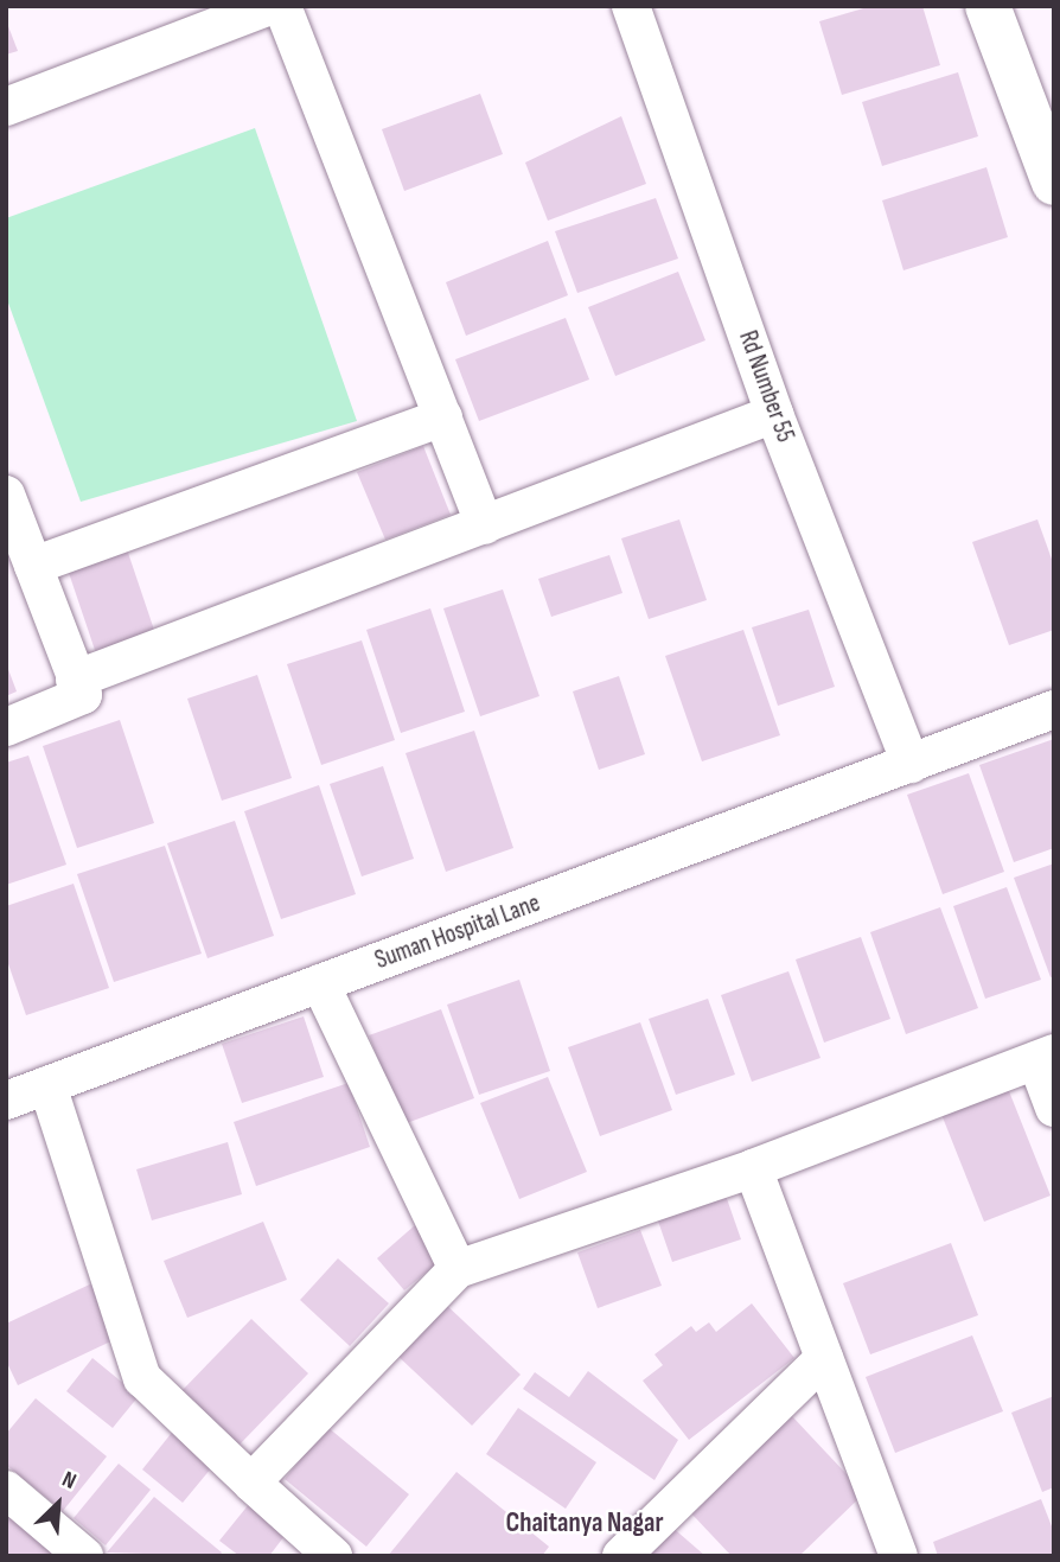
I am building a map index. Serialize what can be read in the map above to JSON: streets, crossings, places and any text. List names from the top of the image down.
{
  "streets": {
    "street": ["Rd Number 55", "Suman Hospital Lane"]
  },
  "crossings": [
    ["Rd Number 55", "Suman Hospital Lane"]
  ],
  "districts": ["Chaitanya Nagar"],
  "north": "top right"
}
